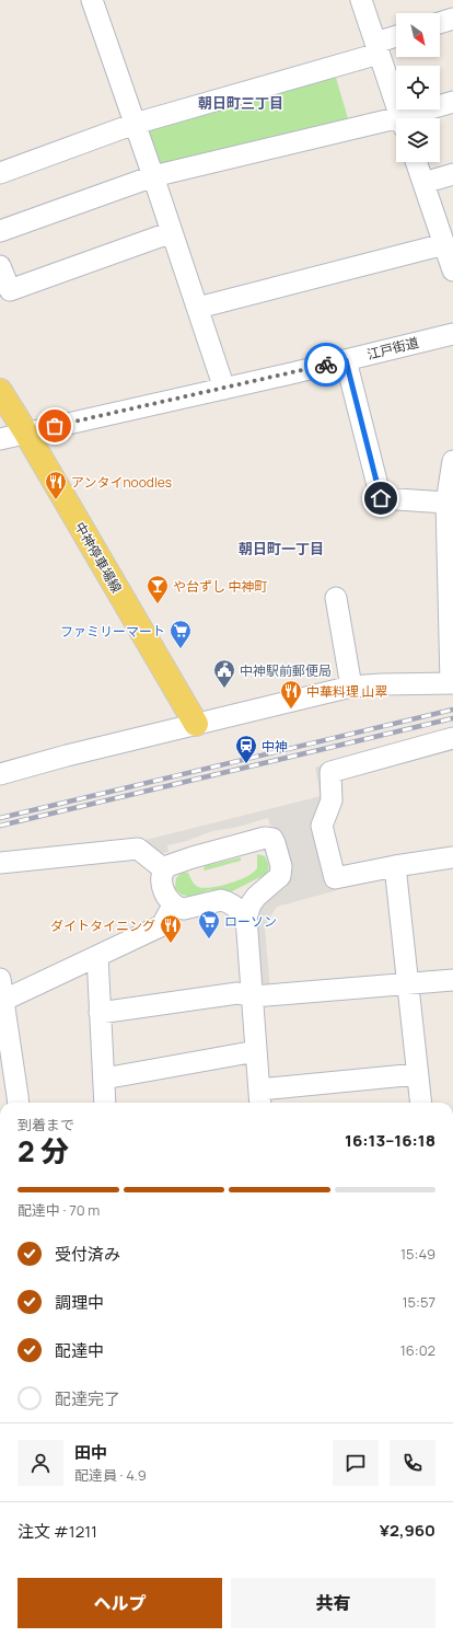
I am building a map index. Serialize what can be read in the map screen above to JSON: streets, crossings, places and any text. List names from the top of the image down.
{
  "streets": {
    "main road": ["中神停車場線"],
    "street": ["江戸街道"]
  },
  "crossings": [
    ["江戸街道", "中神停車場線"]
  ],
  "districts": ["朝日町三丁目", "朝日町一丁目"],
  "places": {
    "restaurant": ["アンタイnoodles", "中華料理 山翠", "ダイトタイニング"],
    "bar": ["や台ずし 中神町"],
    "supermarket": ["ファミリーマート", "ローソン"],
    "public building": ["中神駅前郵便局"],
    "station": ["中神"]
  },
  "north": "bottom right",
  "page": {
    "heading": ["2 分", "到着まで", "16:13–16:18"],
    "panel": [
      "田中",
      "配達員 · 4.9",
      "注文 #1211",
      "¥2,960"
    ],
    "bar": "配達中 · 70 m",
    "list": [
      ["受付済み", "15:49"],
      ["調理中", "15:57"],
      ["配達中", "16:02"],
      "配達完了"
    ],
    "buttons": ["ヘルプ", "共有"]
  }
}
